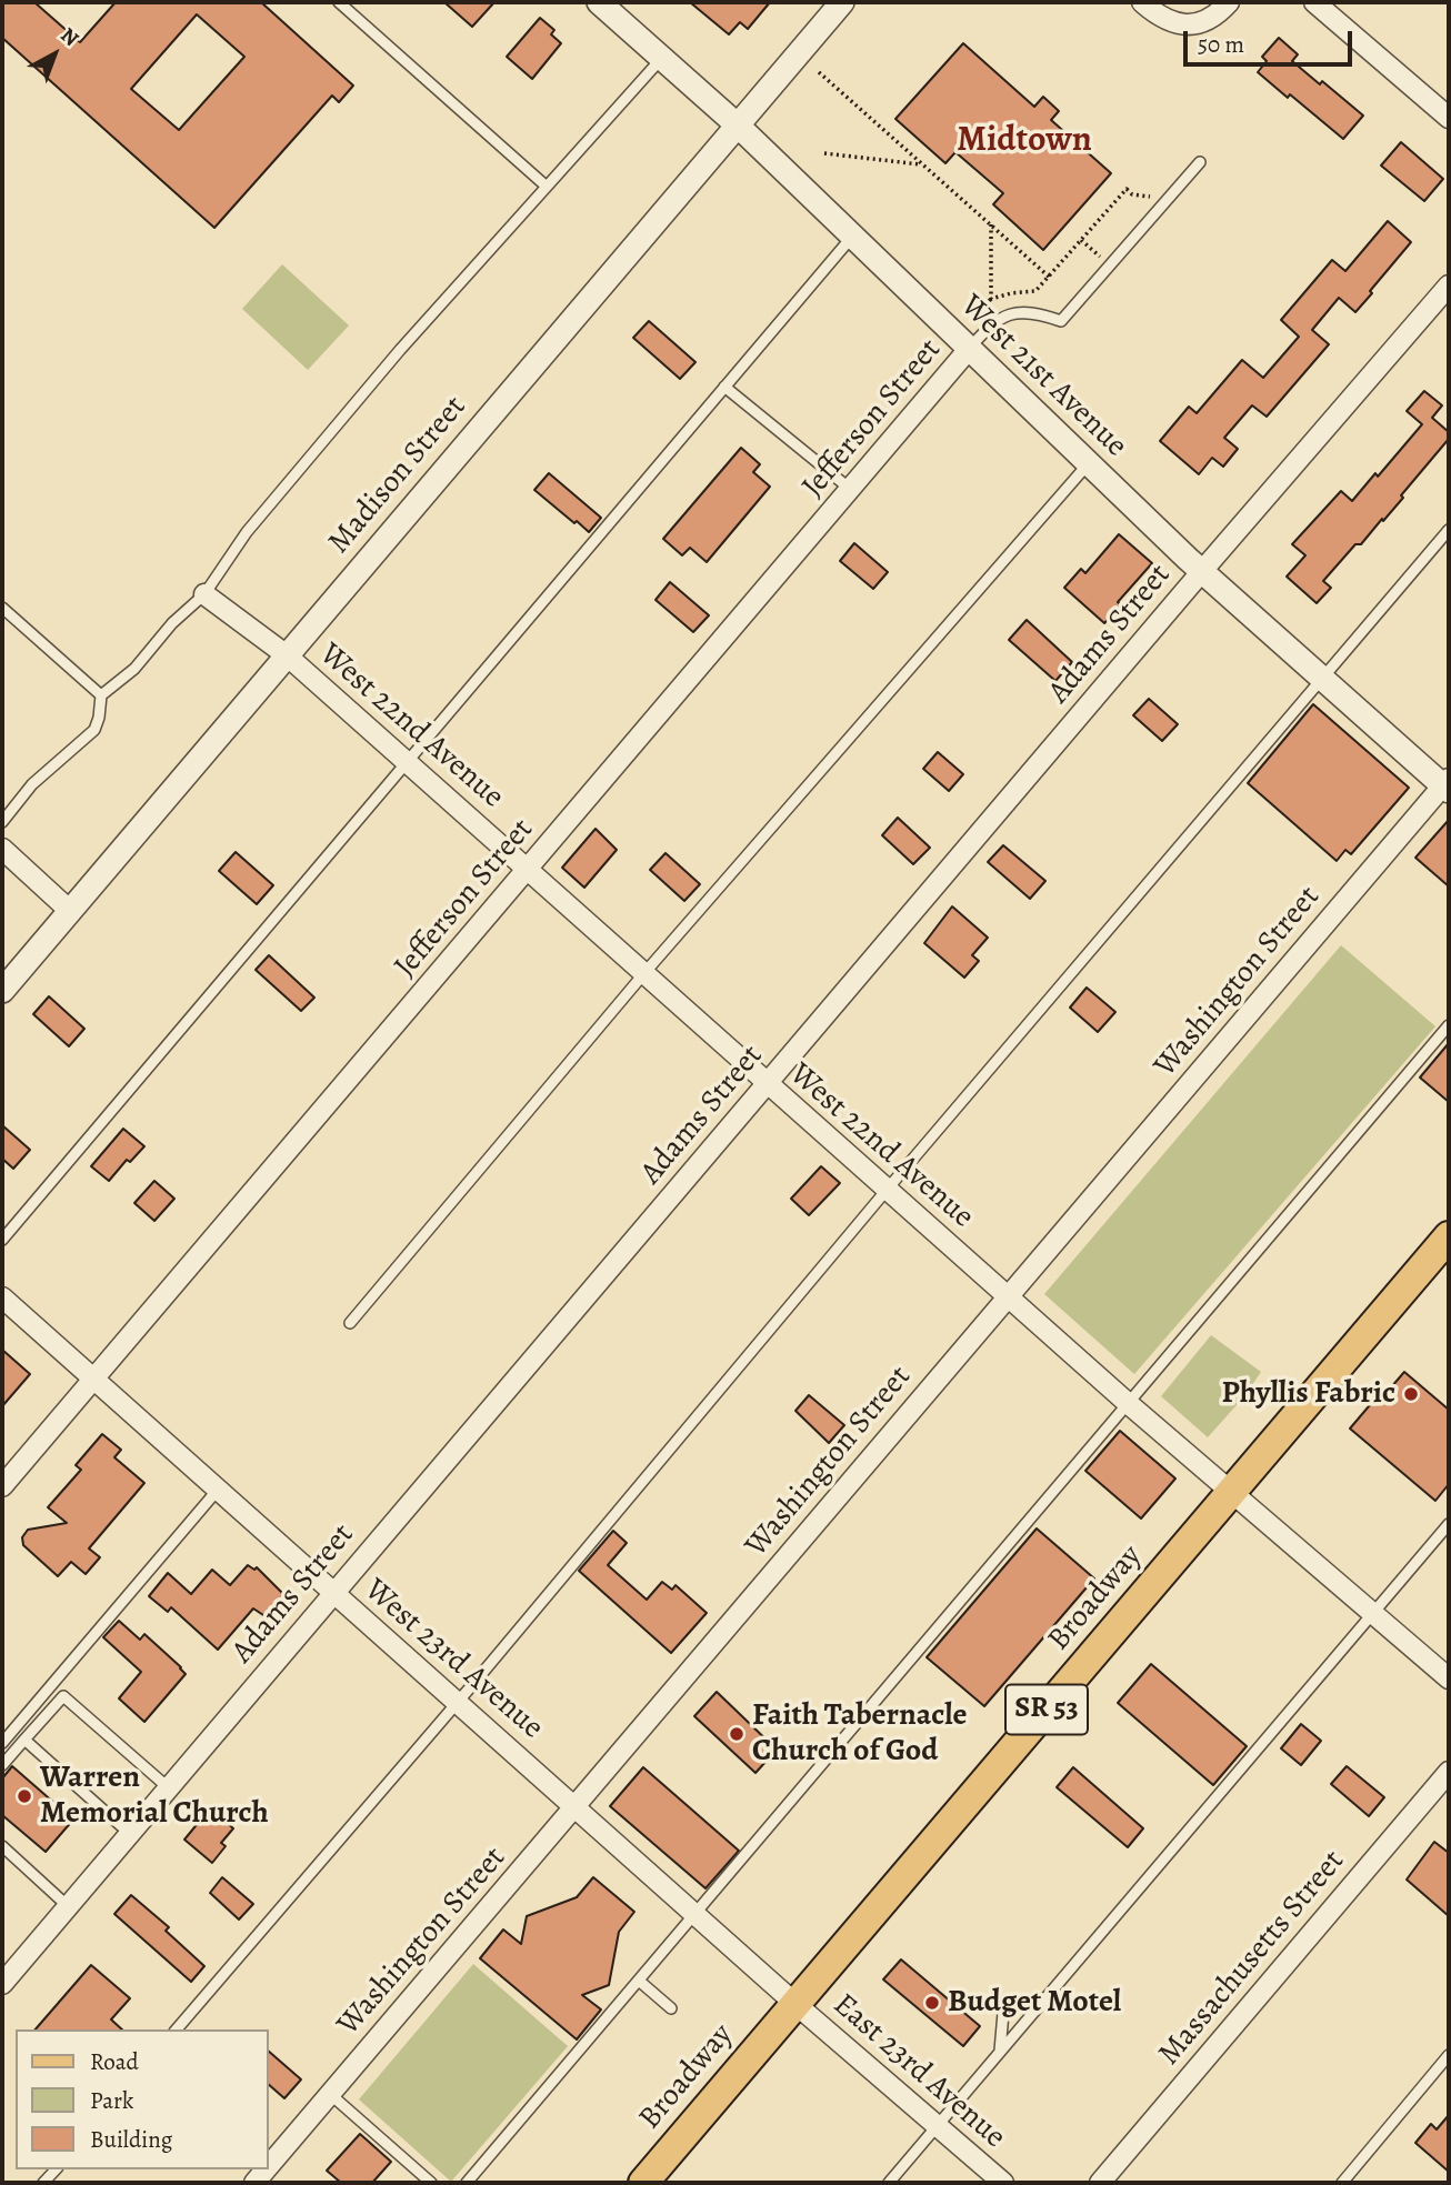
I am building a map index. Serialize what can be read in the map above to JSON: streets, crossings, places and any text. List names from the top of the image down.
{
  "streets": {
    "main road": ["Broadway", "SR 53"],
    "street": [
      "West 21st Avenue",
      "Jefferson Street",
      "Madison Street",
      "Adams Street",
      "West 22nd Avenue",
      "Washington Street",
      "West 23rd Avenue",
      "Massachusetts Street",
      "East 23rd Avenue"
    ]
  },
  "crossings": [
    ["West 21st Avenue", "Jefferson Street"],
    ["West 21st Avenue", "Madison Street"],
    ["West 21st Avenue", "Adams Street"],
    ["West 21st Avenue", "Washington Street"],
    ["Jefferson Street", "West 22nd Avenue"],
    ["Jefferson Street", "West 23rd Avenue"],
    ["Madison Street", "West 22nd Avenue"],
    ["Adams Street", "West 22nd Avenue"],
    ["Adams Street", "West 23rd Avenue"],
    ["West 22nd Avenue", "Washington Street"],
    ["West 22nd Avenue", "Broadway"],
    ["Washington Street", "West 23rd Avenue"],
    ["Broadway", "West 23rd Avenue"],
    ["Broadway", "East 23rd Avenue"],
    ["West 23rd Avenue", "East 23rd Avenue"]
  ],
  "districts": ["Midtown"],
  "places": [
    "Phyllis Fabric",
    "Faith Tabernacle Church of God",
    "Warren Memorial Church",
    "Budget Motel"
  ],
  "legend": ["Road", "Park", "Building"],
  "scale_bar": "50 m",
  "north": "top right"
}
